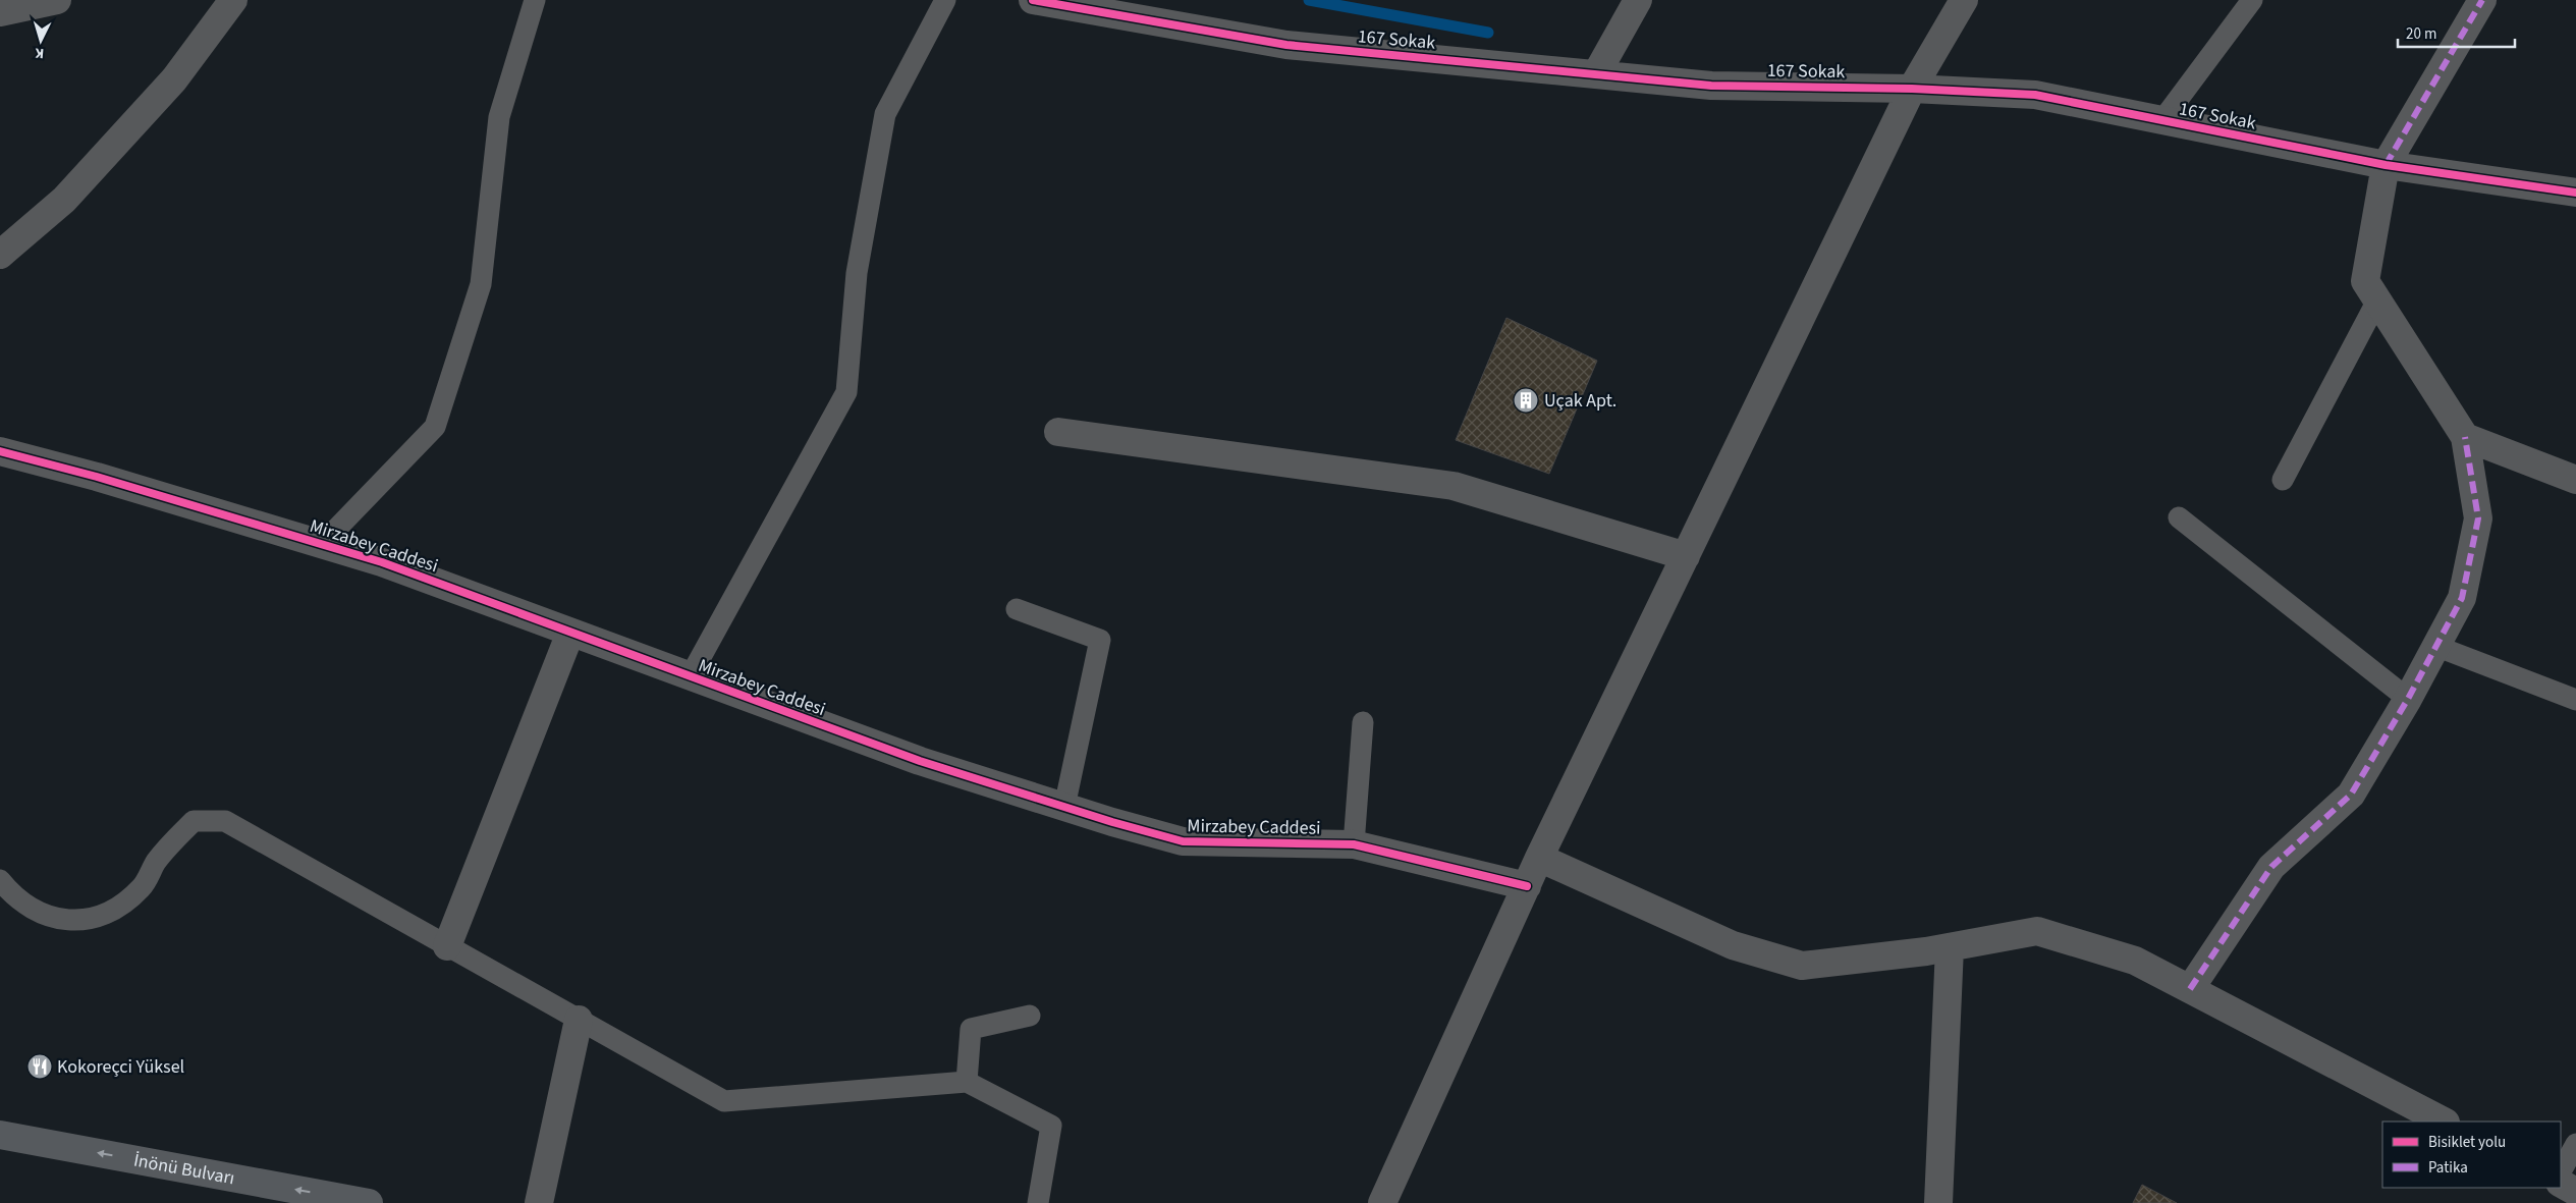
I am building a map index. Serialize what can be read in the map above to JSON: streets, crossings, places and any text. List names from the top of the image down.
{
  "streets": {
    "main road": ["İnönü Bulvarı"],
    "street": ["167 Sokak", "Mirzabey Caddesi"]
  },
  "one_way": ["İnönü Bulvarı"],
  "places": {
    "building": ["Uçak Apt."],
    "restaurant": ["Kokoreçci Yüksel"]
  },
  "legend": ["Bisiklet yolu", "Patika"],
  "scale_bar": "20 m",
  "north": "bottom"
}
